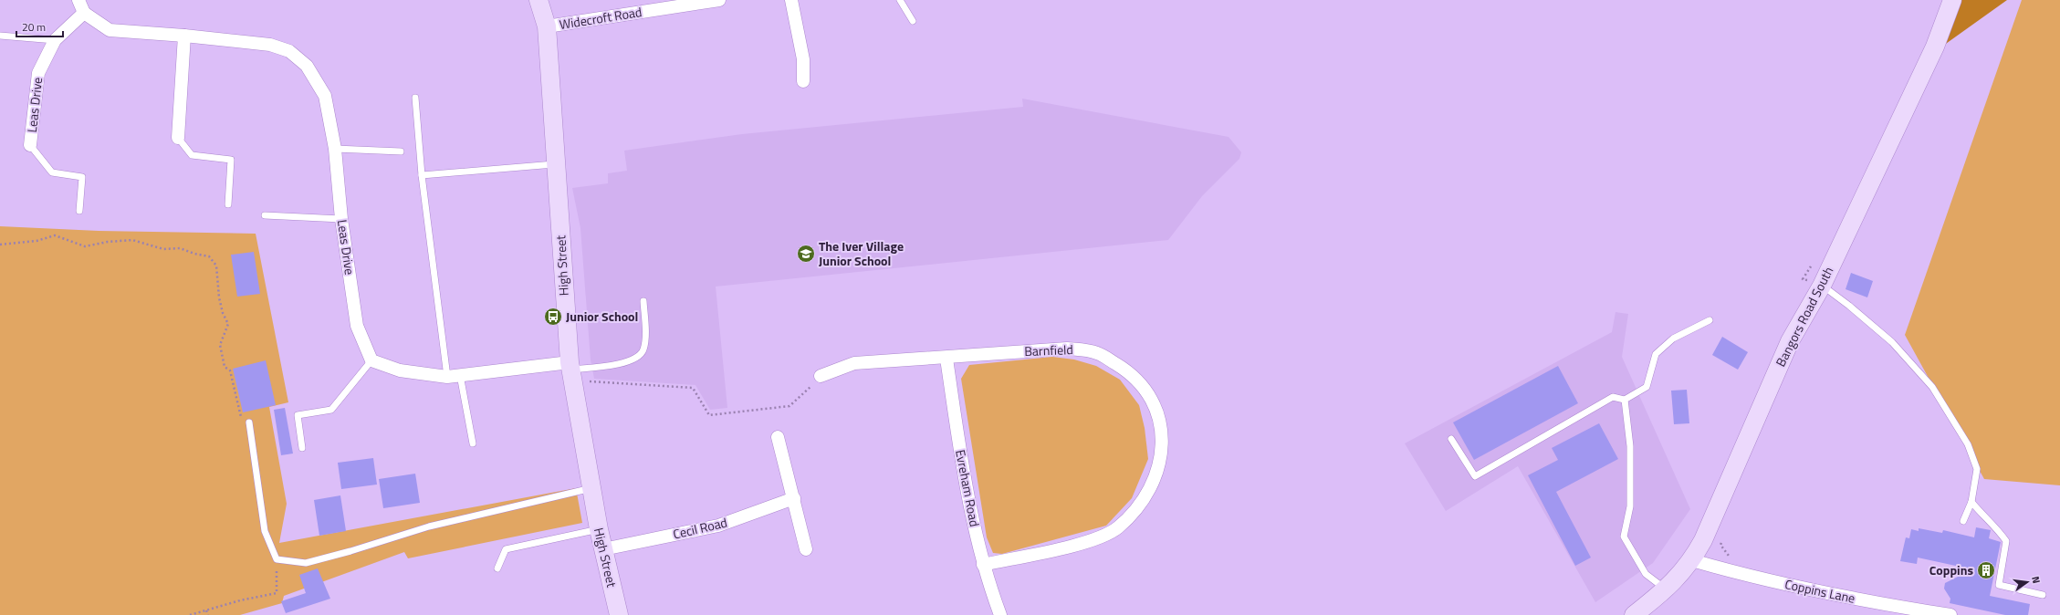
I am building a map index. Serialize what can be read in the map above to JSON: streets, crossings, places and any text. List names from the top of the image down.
{
  "streets": {
    "street": [
      "Widecroft Road",
      "Leas Drive",
      "High Street",
      "Bangors Road South",
      "Barnfield",
      "Evreham Road",
      "Cecil Road",
      "Coppins Lane"
    ]
  },
  "crossings": [
    ["Widecroft Road", "High Street"],
    ["High Street", "Cecil Road"],
    ["Bangors Road South", "Coppins Lane"],
    ["Barnfield", "Evreham Road"]
  ],
  "places": {
    "school or university": ["The Iver Village Junior School"],
    "bus stop": ["Junior School"],
    "building": ["Coppins"]
  },
  "scale_bar": "20 m",
  "north": "right"
}
